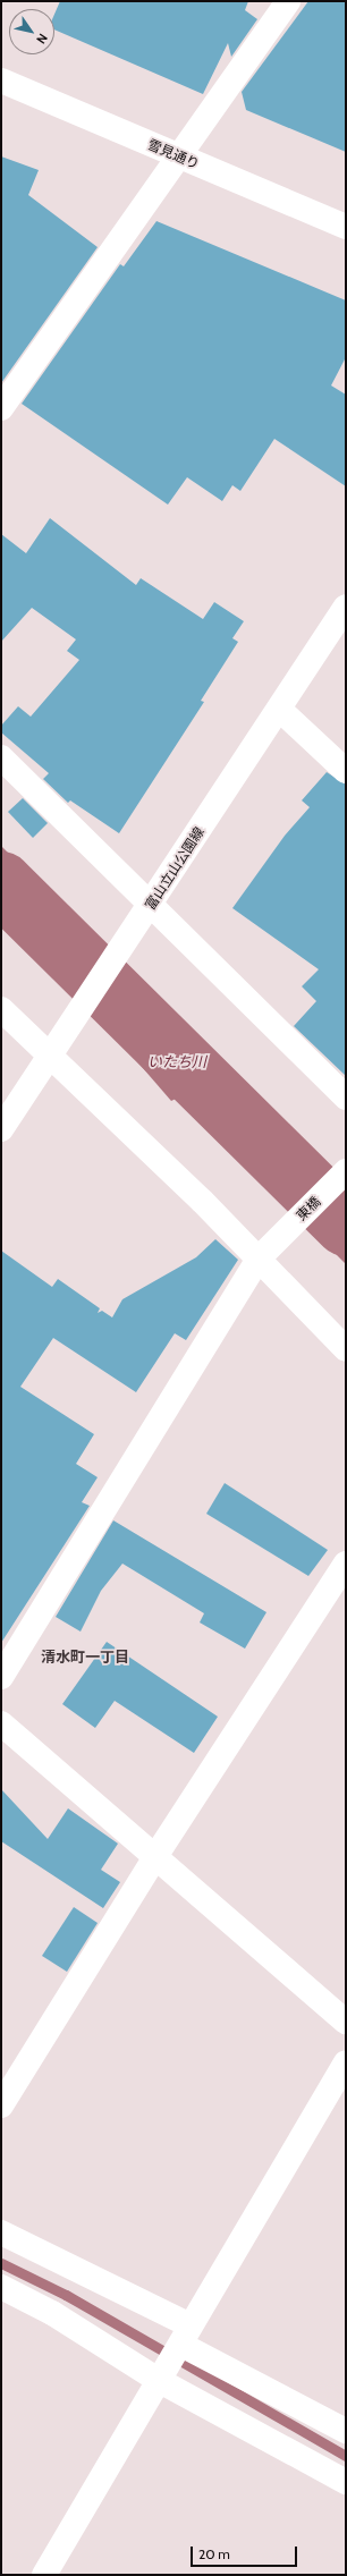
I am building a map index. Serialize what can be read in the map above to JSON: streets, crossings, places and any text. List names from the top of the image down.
{
  "streets": {
    "street": ["雪見通り", "富山立山公園線", "東橋"]
  },
  "districts": ["清水町一丁目"],
  "water": ["いたち川"],
  "scale_bar": "20 m",
  "north": "bottom right"
}
